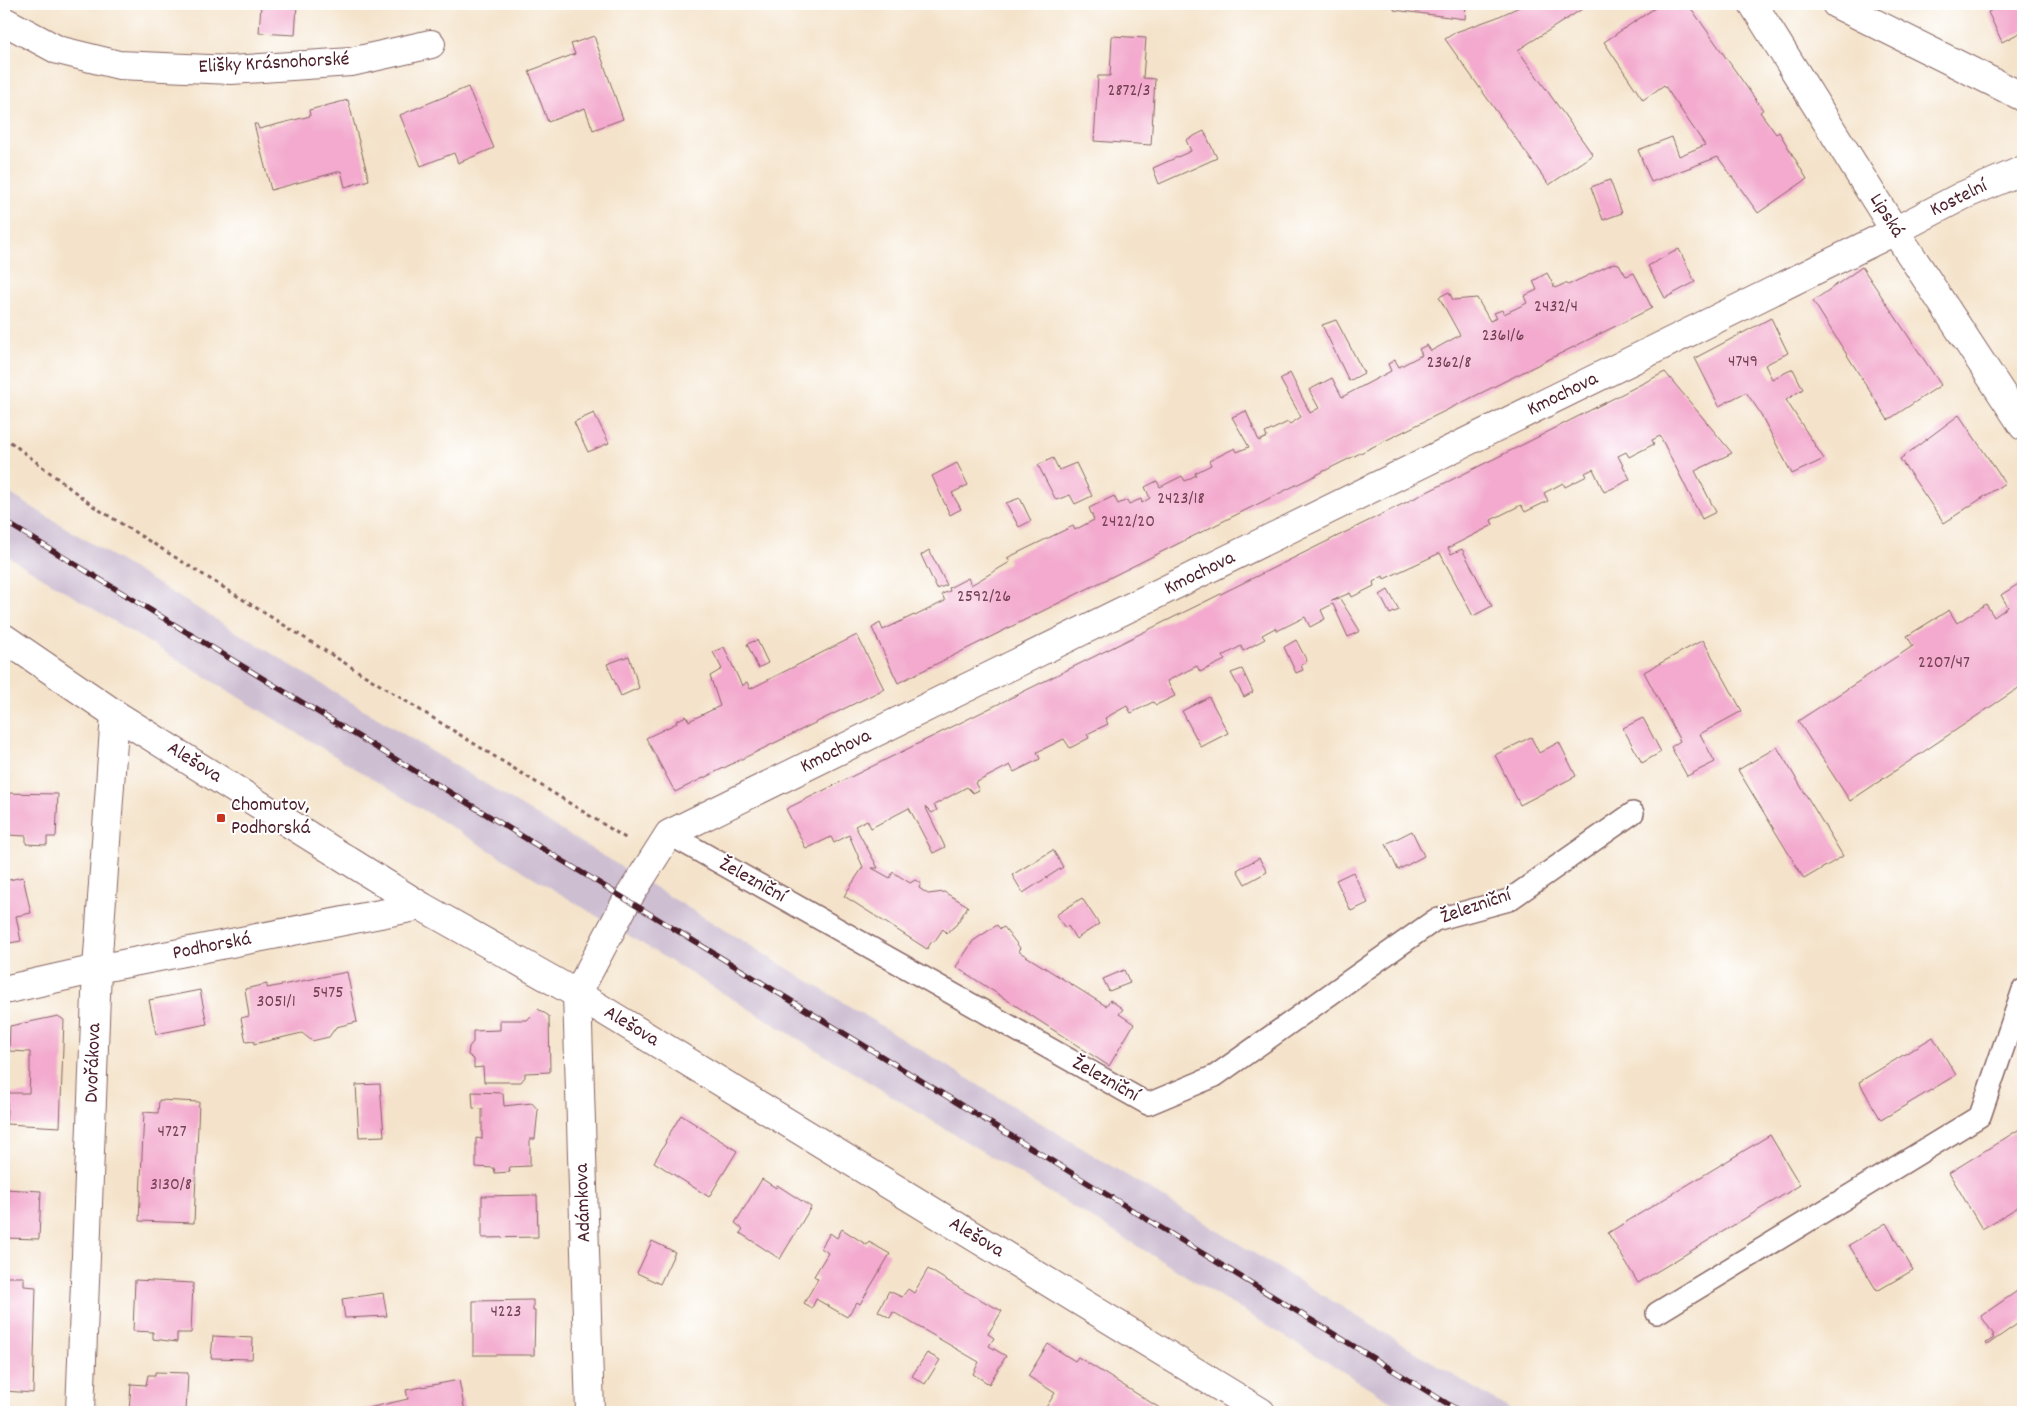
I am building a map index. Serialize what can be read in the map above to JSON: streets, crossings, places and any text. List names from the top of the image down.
{
  "streets": {
    "street": [
      "Elišky Krásnohorské",
      "Kostelní",
      "Lipská",
      "Kmochova",
      "Alešova",
      "Podhorská",
      "Dvořákova",
      "Adámkova"
    ],
    "lane": ["Železniční"]
  },
  "crossings": [
    ["Kostelní", "Lipská"],
    ["Kostelní", "Kmochova"],
    ["Lipská", "Kmochova"],
    ["Kmochova", "Železniční"],
    ["Alešova", "Podhorská"],
    ["Alešova", "Dvořákova"],
    ["Alešova", "Adámkova"],
    ["Podhorská", "Dvořákova"]
  ],
  "places": {
    "transit": ["Chomutov, Podhorská"]
  },
  "house_numbers": [
    "2872/3",
    "2432/4",
    "2361/6",
    "4749",
    "2362/8",
    "2423/18",
    "2422/20",
    "2592/26",
    "2207/47",
    "5475",
    "3051/1",
    "4727",
    "3130/8",
    "4223"
  ]
}
